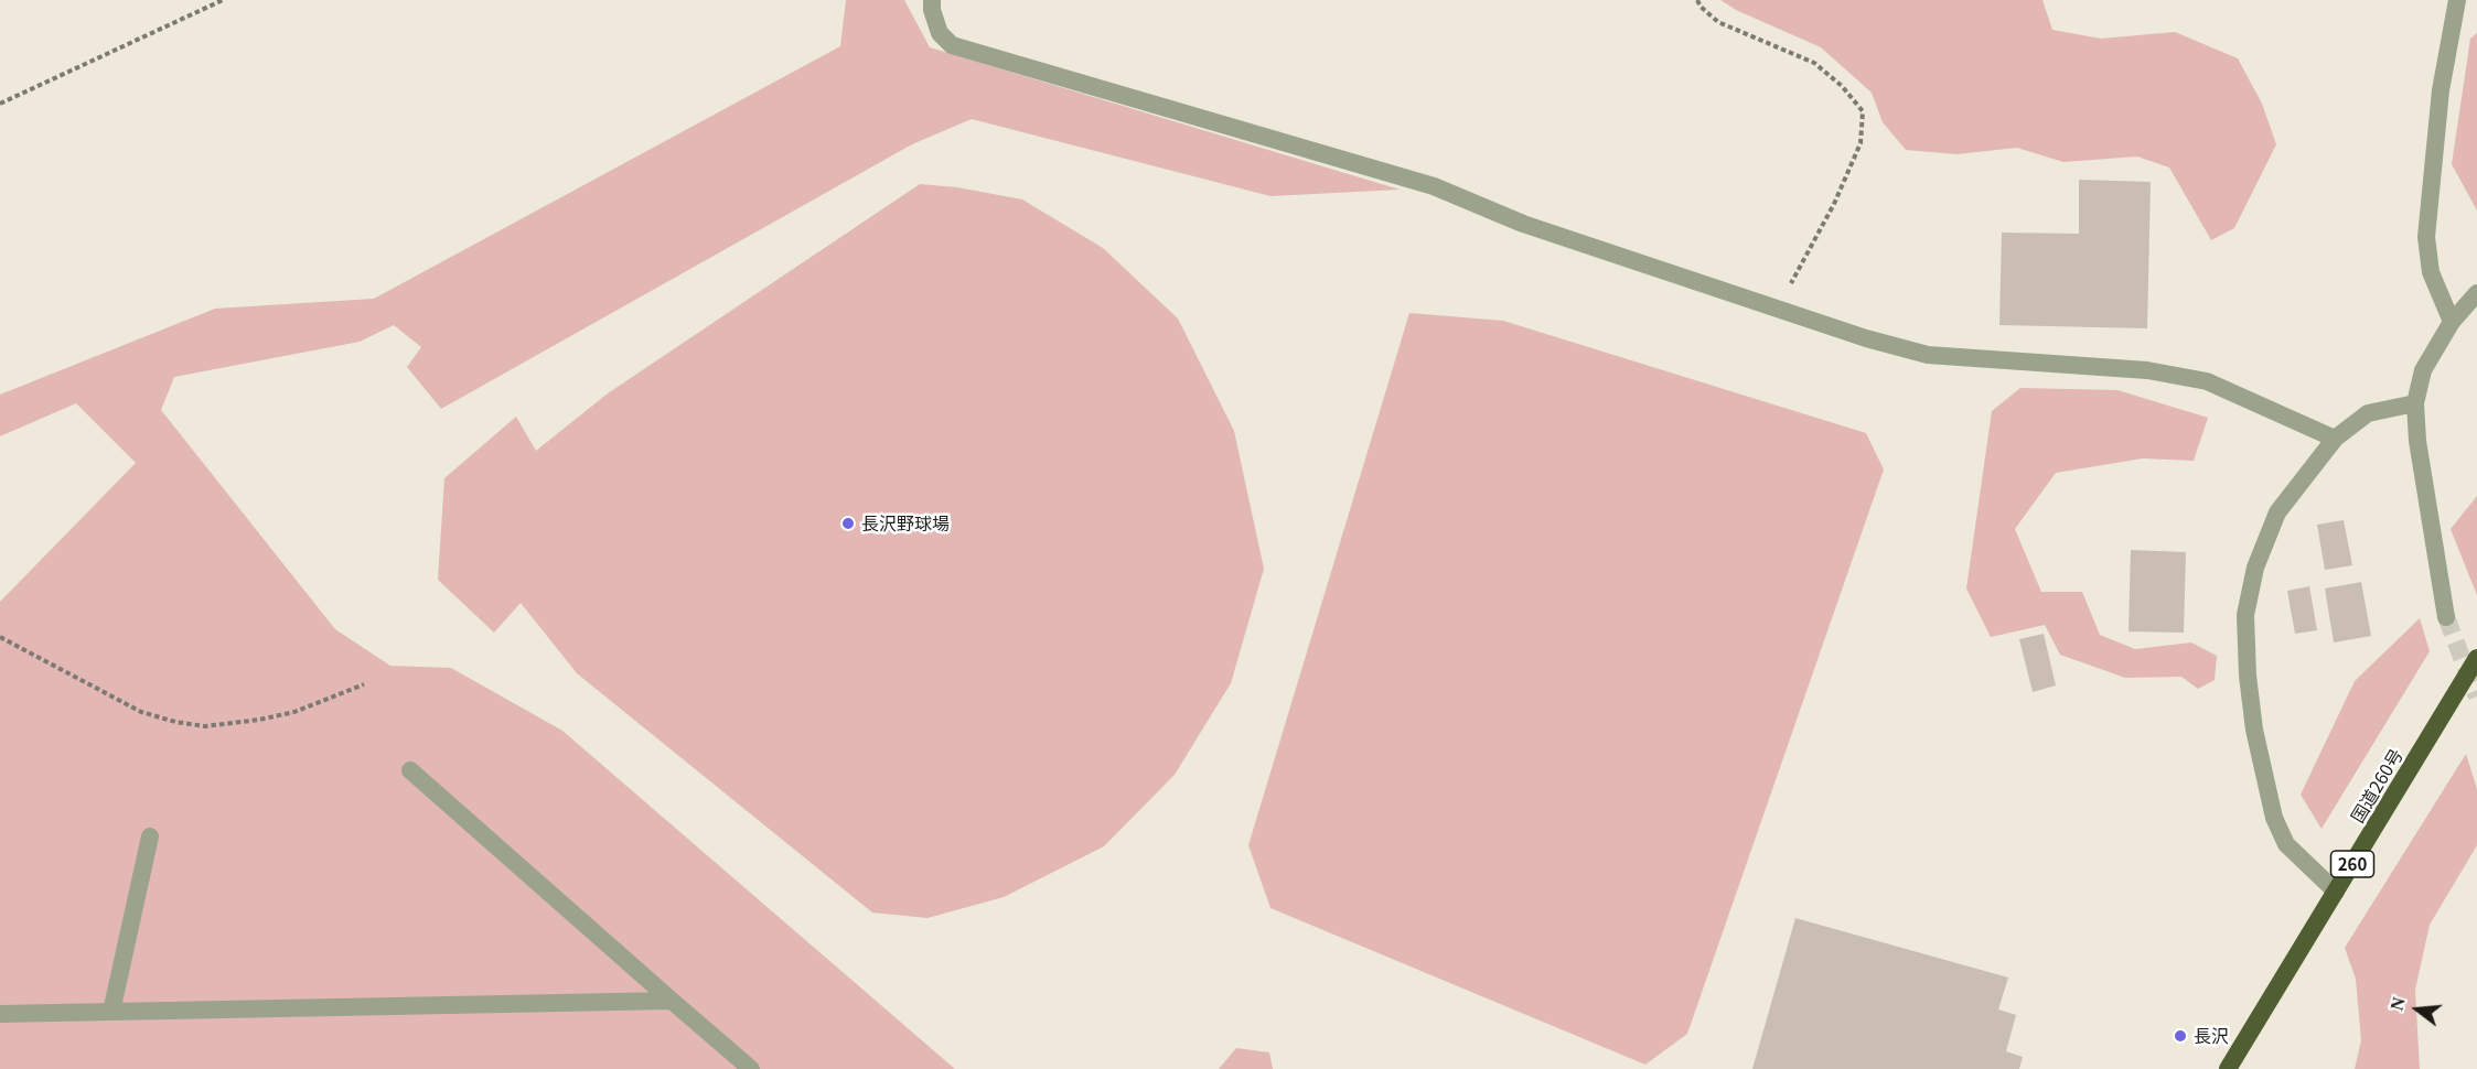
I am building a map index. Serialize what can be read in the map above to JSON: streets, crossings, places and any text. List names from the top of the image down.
{
  "streets": {
    "highway": ["国道260号", "260"]
  },
  "places": ["長沢野球場", "長沢"],
  "north": "left"
}
